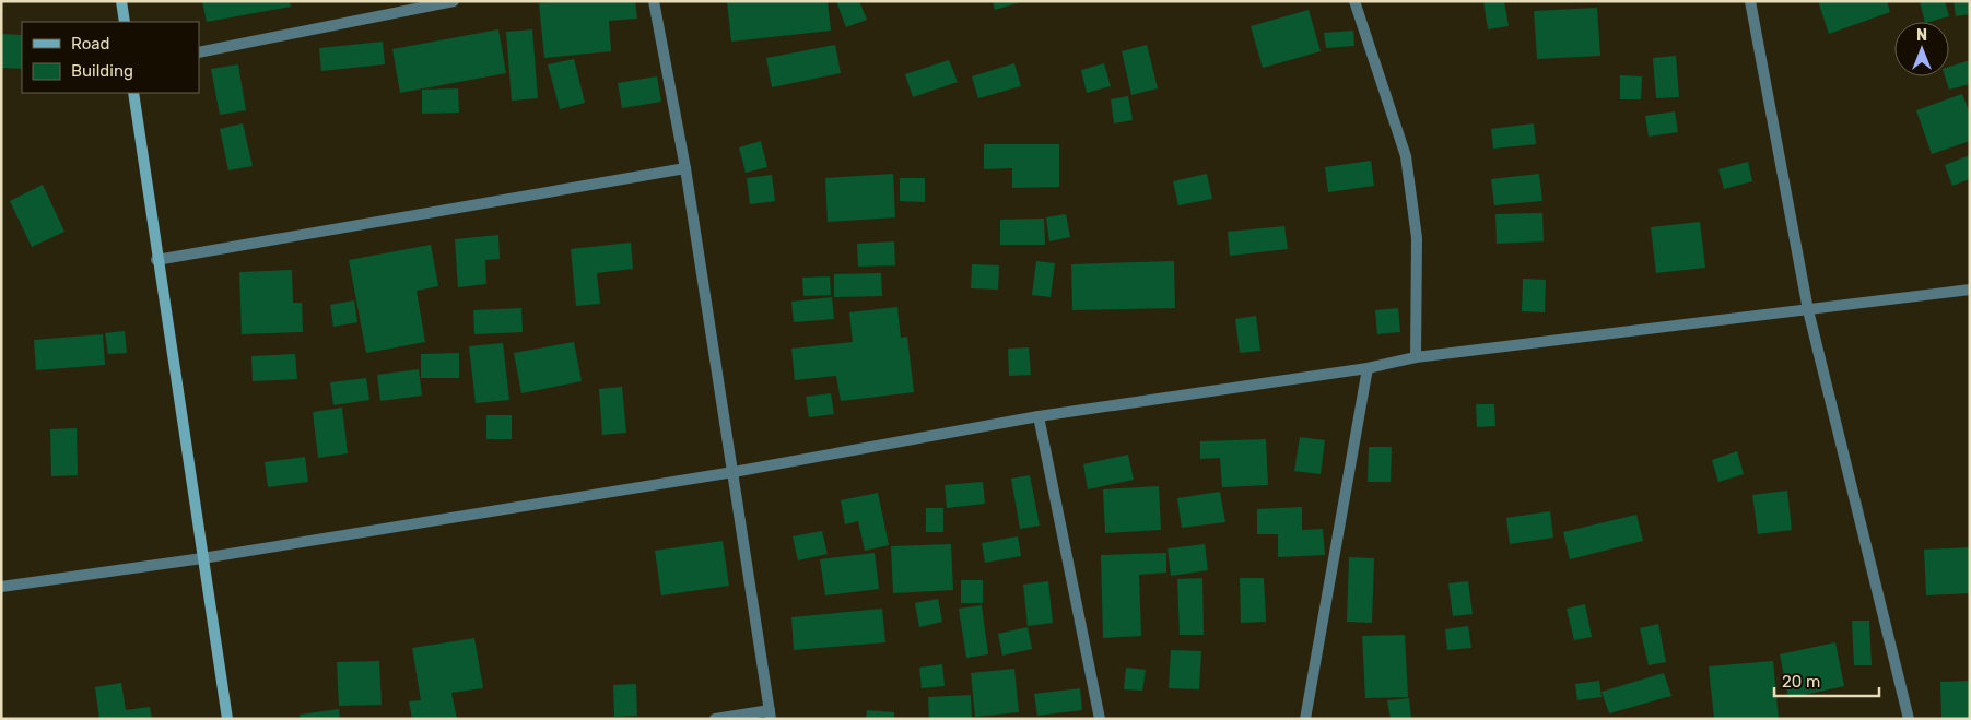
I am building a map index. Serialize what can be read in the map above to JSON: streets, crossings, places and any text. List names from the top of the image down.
{
  "legend": ["Road", "Building"],
  "scale_bar": "20 m",
  "north": "top"
}
